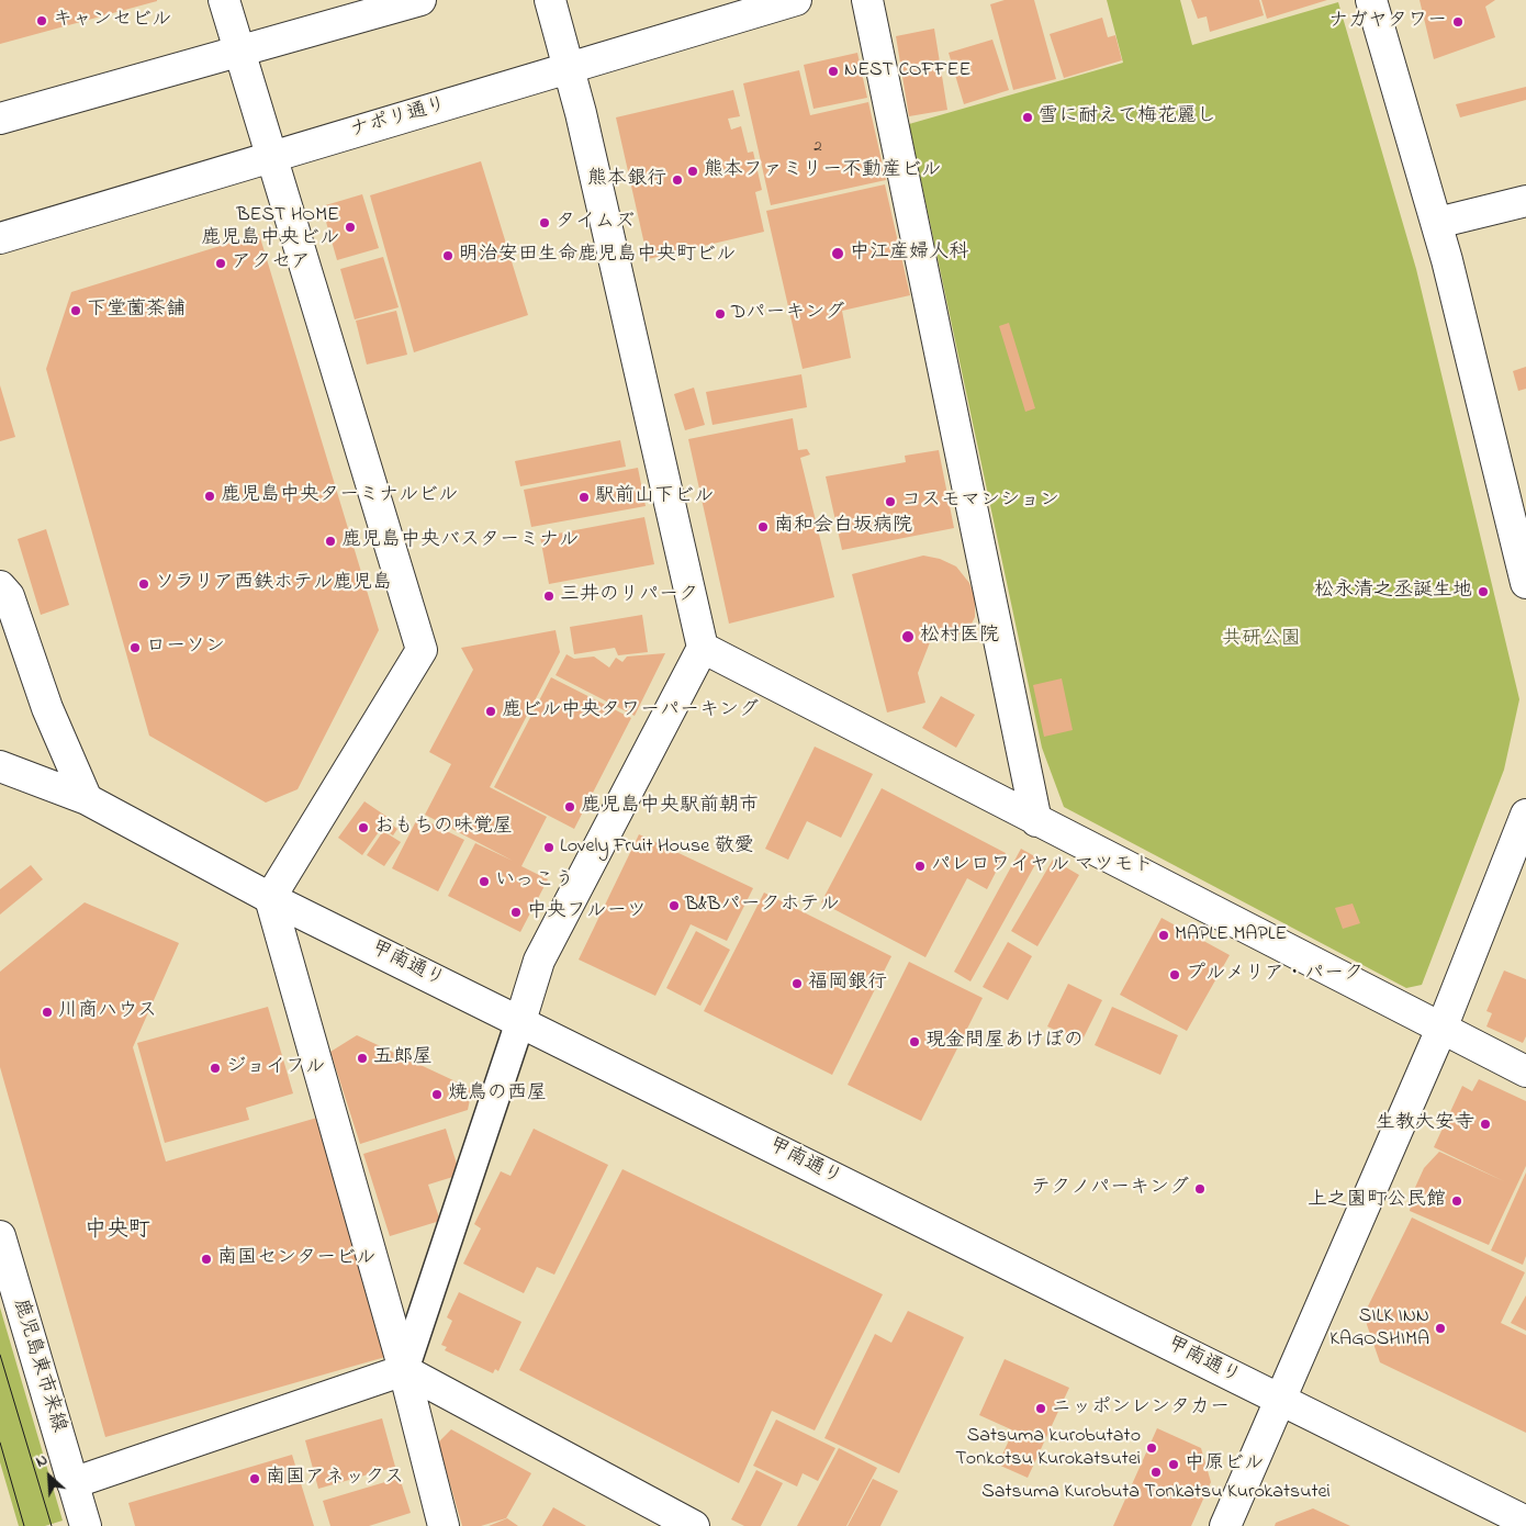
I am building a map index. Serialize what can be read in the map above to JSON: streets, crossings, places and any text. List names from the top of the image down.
{
  "streets": {
    "street": ["ナポリ通り", "甲南通り", "鹿児島東市来線"]
  },
  "districts": ["中央町"],
  "parks": ["共研公園"],
  "places": [
    "キャンセビル",
    "ナガヤタワー",
    "NEST COFFEE",
    "雪に耐えて梅花麗し",
    "熊本ファミリー不動産ビル",
    "熊本銀行",
    "タイムズ",
    "BEST HOME 鹿児島中央ビル",
    "中江産婦人科",
    "明治安田生命鹿児島中央町ビル",
    "アクセア",
    "下堂薗茶舗",
    "Dパーキング",
    "鹿児島中央ターミナルビル",
    "駅前山下ビル",
    "コスモマンション",
    "南和会白坂病院",
    "鹿児島中央バスターミナル",
    "ソラリア西鉄ホテル鹿児島",
    "松永清之丞誕生地",
    "三井のリパーク",
    "松村医院",
    "ローソン",
    "鹿ビル中央タワーパーキング",
    "鹿児島中央駅前朝市",
    "おもちの味覚屋",
    "Lovely Fruit House 敬愛",
    "パレロワイヤル マツモト",
    "いっこう",
    "B&Bパークホテル",
    "中央フルーツ",
    "MAPLE MAPLE",
    "プルメリア・パーク",
    "福岡銀行",
    "川商ハウス",
    "現金問屋あけぼの",
    "五郎屋",
    "ジョイフル",
    "焼鳥の西屋",
    "生教大安寺",
    "テクノパーキング",
    "上之園町公民館",
    "南国センタービル",
    "SILK INN KAGOSHIMA",
    "ニッポンレンタカー",
    "Satsuma kurobutato Tonkotsu Kurokatsutei",
    "中原ビル",
    "Satsuma Kurobuta Tonkatsu Kurokatsutei",
    "南国アネックス"
  ],
  "house_numbers": ["2"],
  "north": "top left"
}
